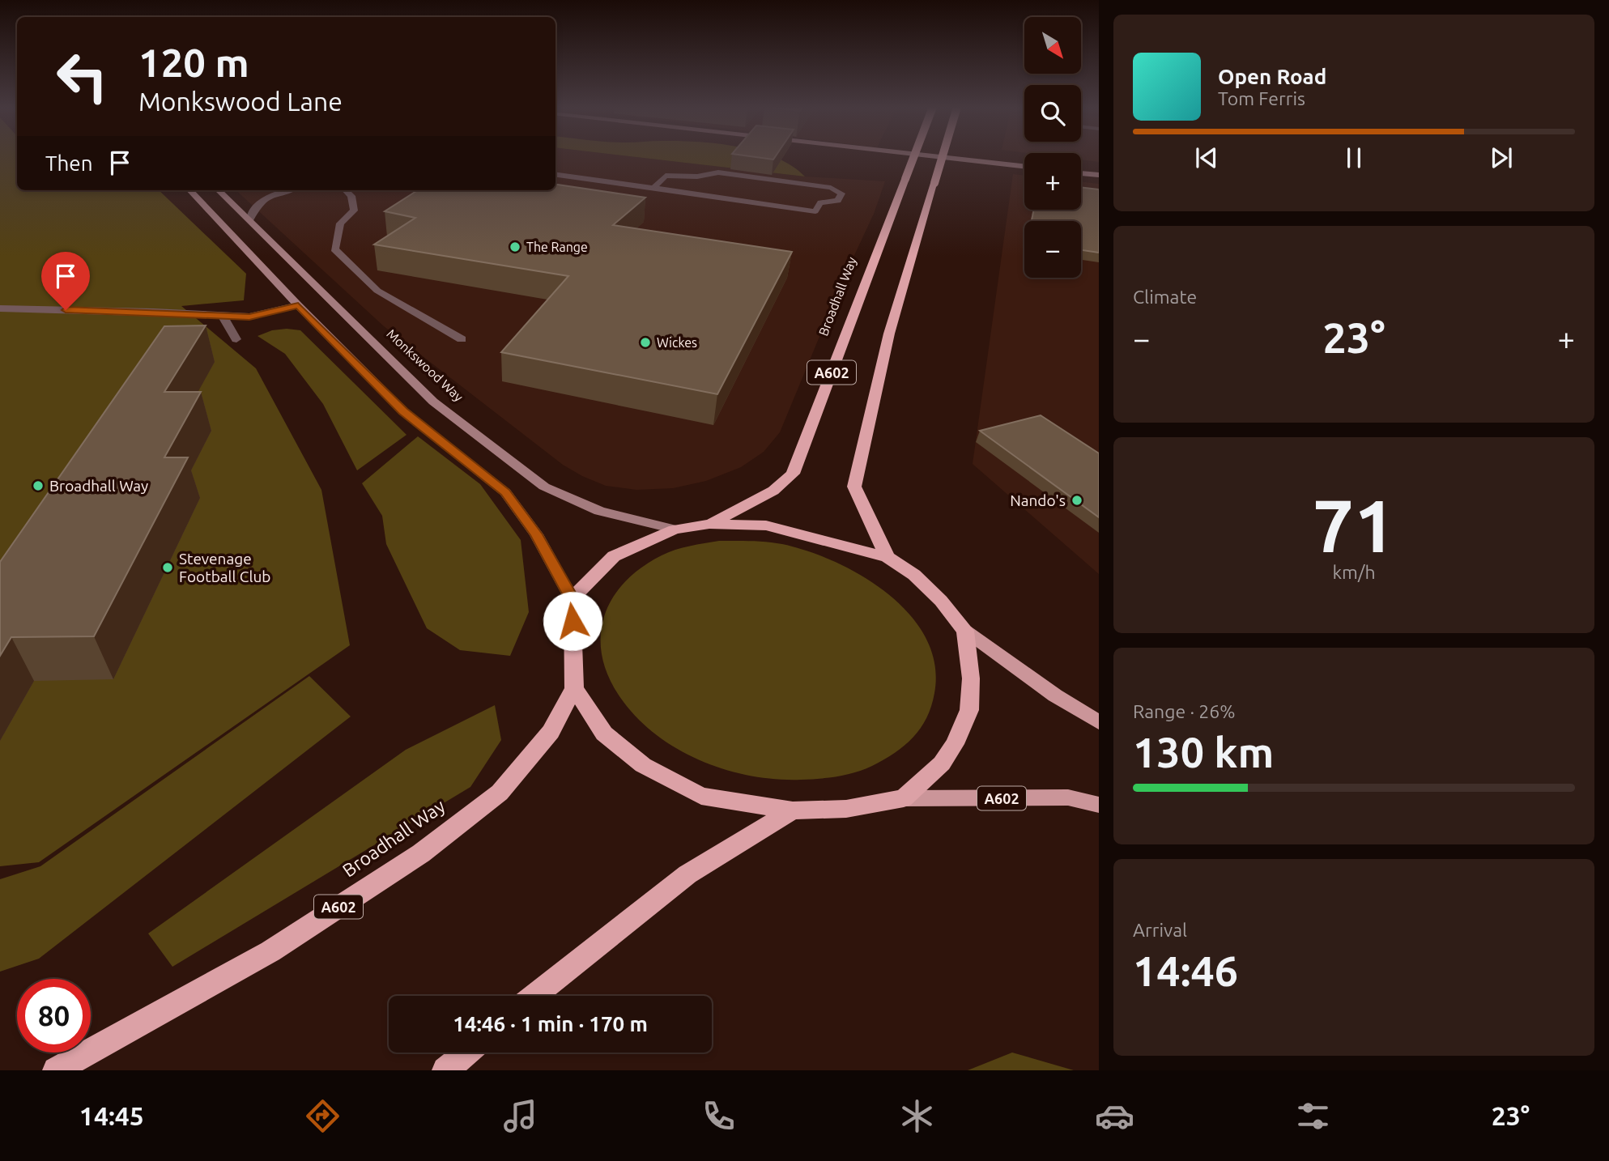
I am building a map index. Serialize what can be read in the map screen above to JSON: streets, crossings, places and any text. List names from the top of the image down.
{
  "streets": {
    "highway": ["Broadhall Way", "A602"],
    "main road": ["Monkswood Way"]
  },
  "places": [
    "The Range",
    "Wickes",
    "Broadhall Way",
    "Nando's",
    "Stevenage Football Club"
  ],
  "north": "bottom right",
  "page": {
    "map_buttons": ["+", "−"],
    "turn": ["120 m", "Monkswood Lane"],
    "song": ["Open Road", "Tom Ferris"],
    "then": "Then",
    "tile": [
      "Climate",
      ["71", "km/h"],
      ["Range · 26%", "130 km"],
      ["Arrival", "14:46"]
    ],
    "heat": ["−", "23°", "+"],
    "limit": "80",
    "trip": "14:46 · 1 min · 170 m",
    "tabs": ["14:45", "23°"]
  }
}
